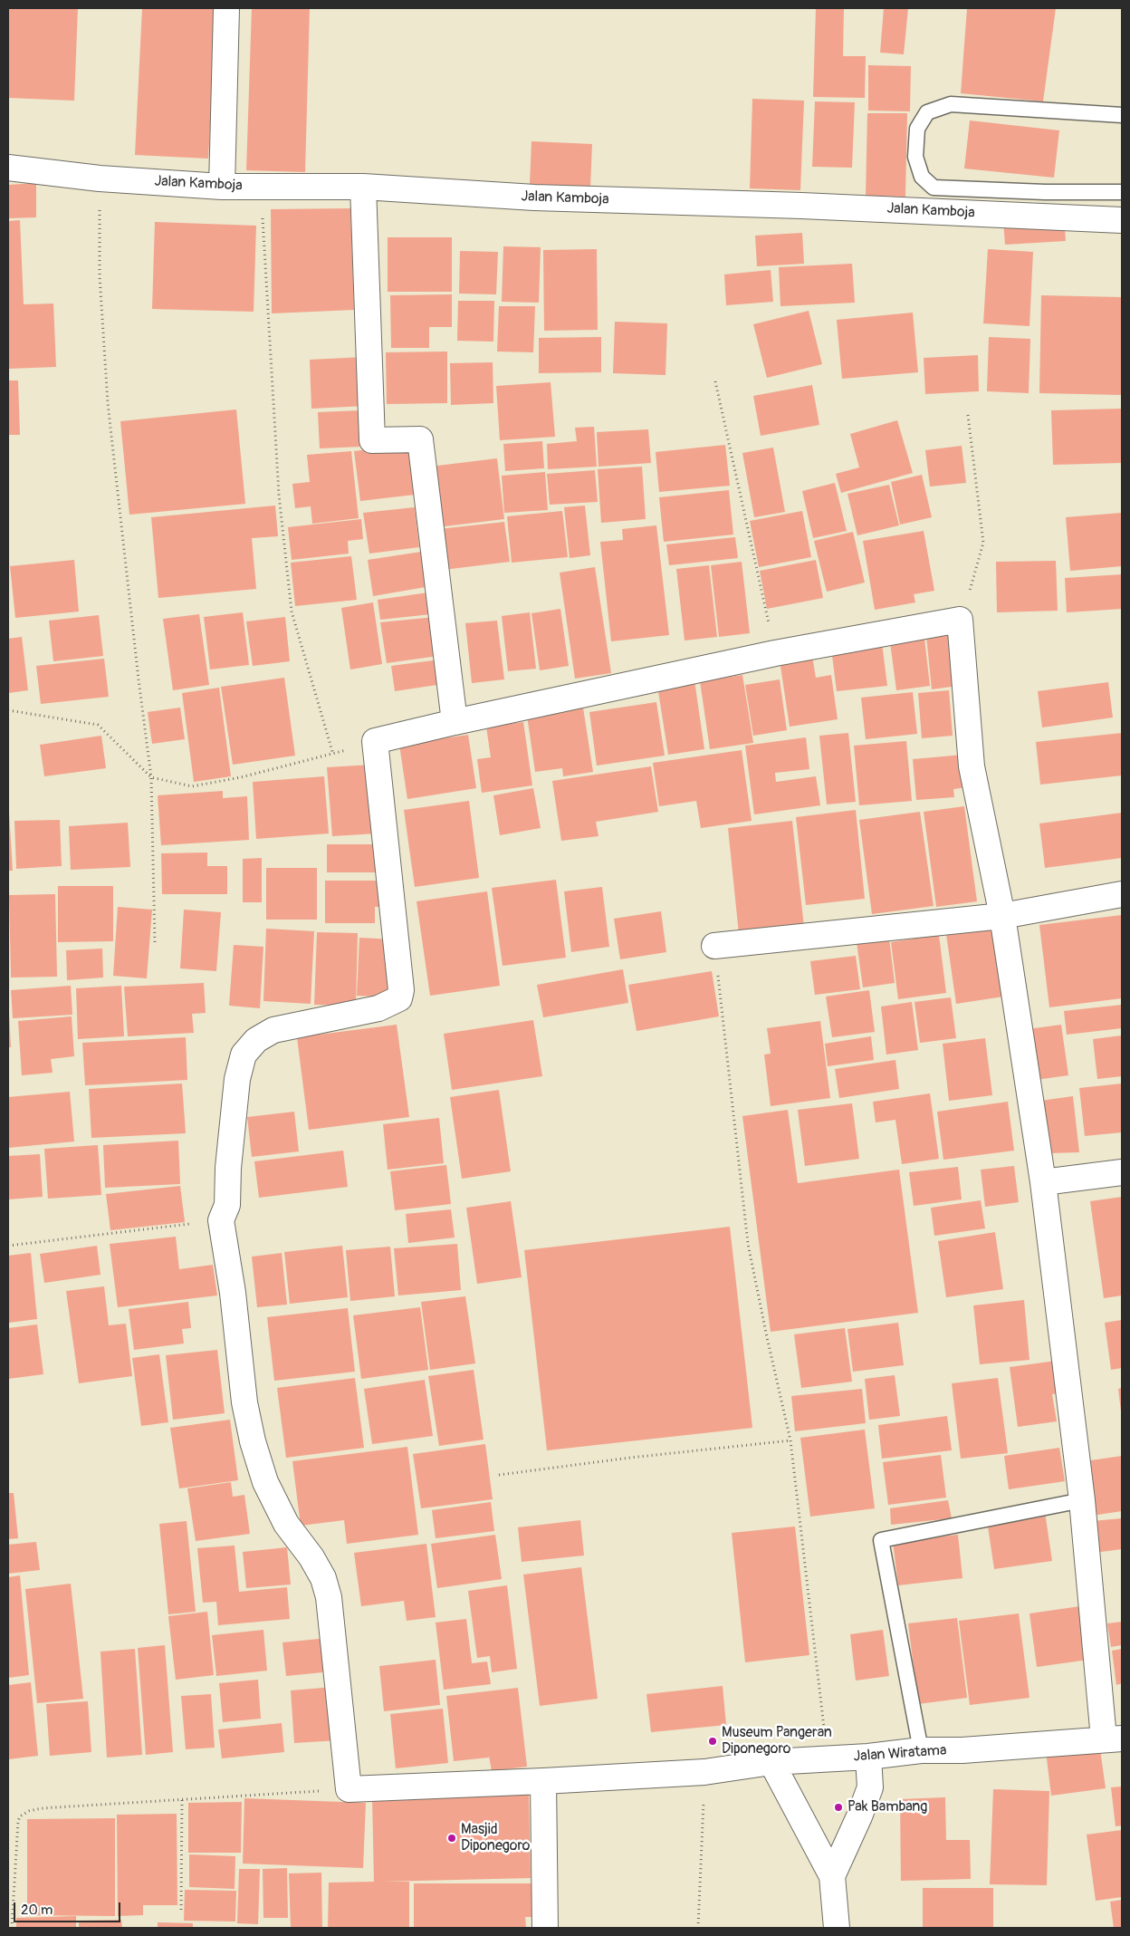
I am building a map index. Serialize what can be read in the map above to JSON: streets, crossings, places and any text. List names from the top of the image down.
{
  "streets": {
    "street": ["Jalan Kamboja", "Jalan Wiratama"]
  },
  "places": ["Museum Pangeran Diponegoro", "Pak Bambang", "Masjid Diponegoro"],
  "scale_bar": "20 m"
}
